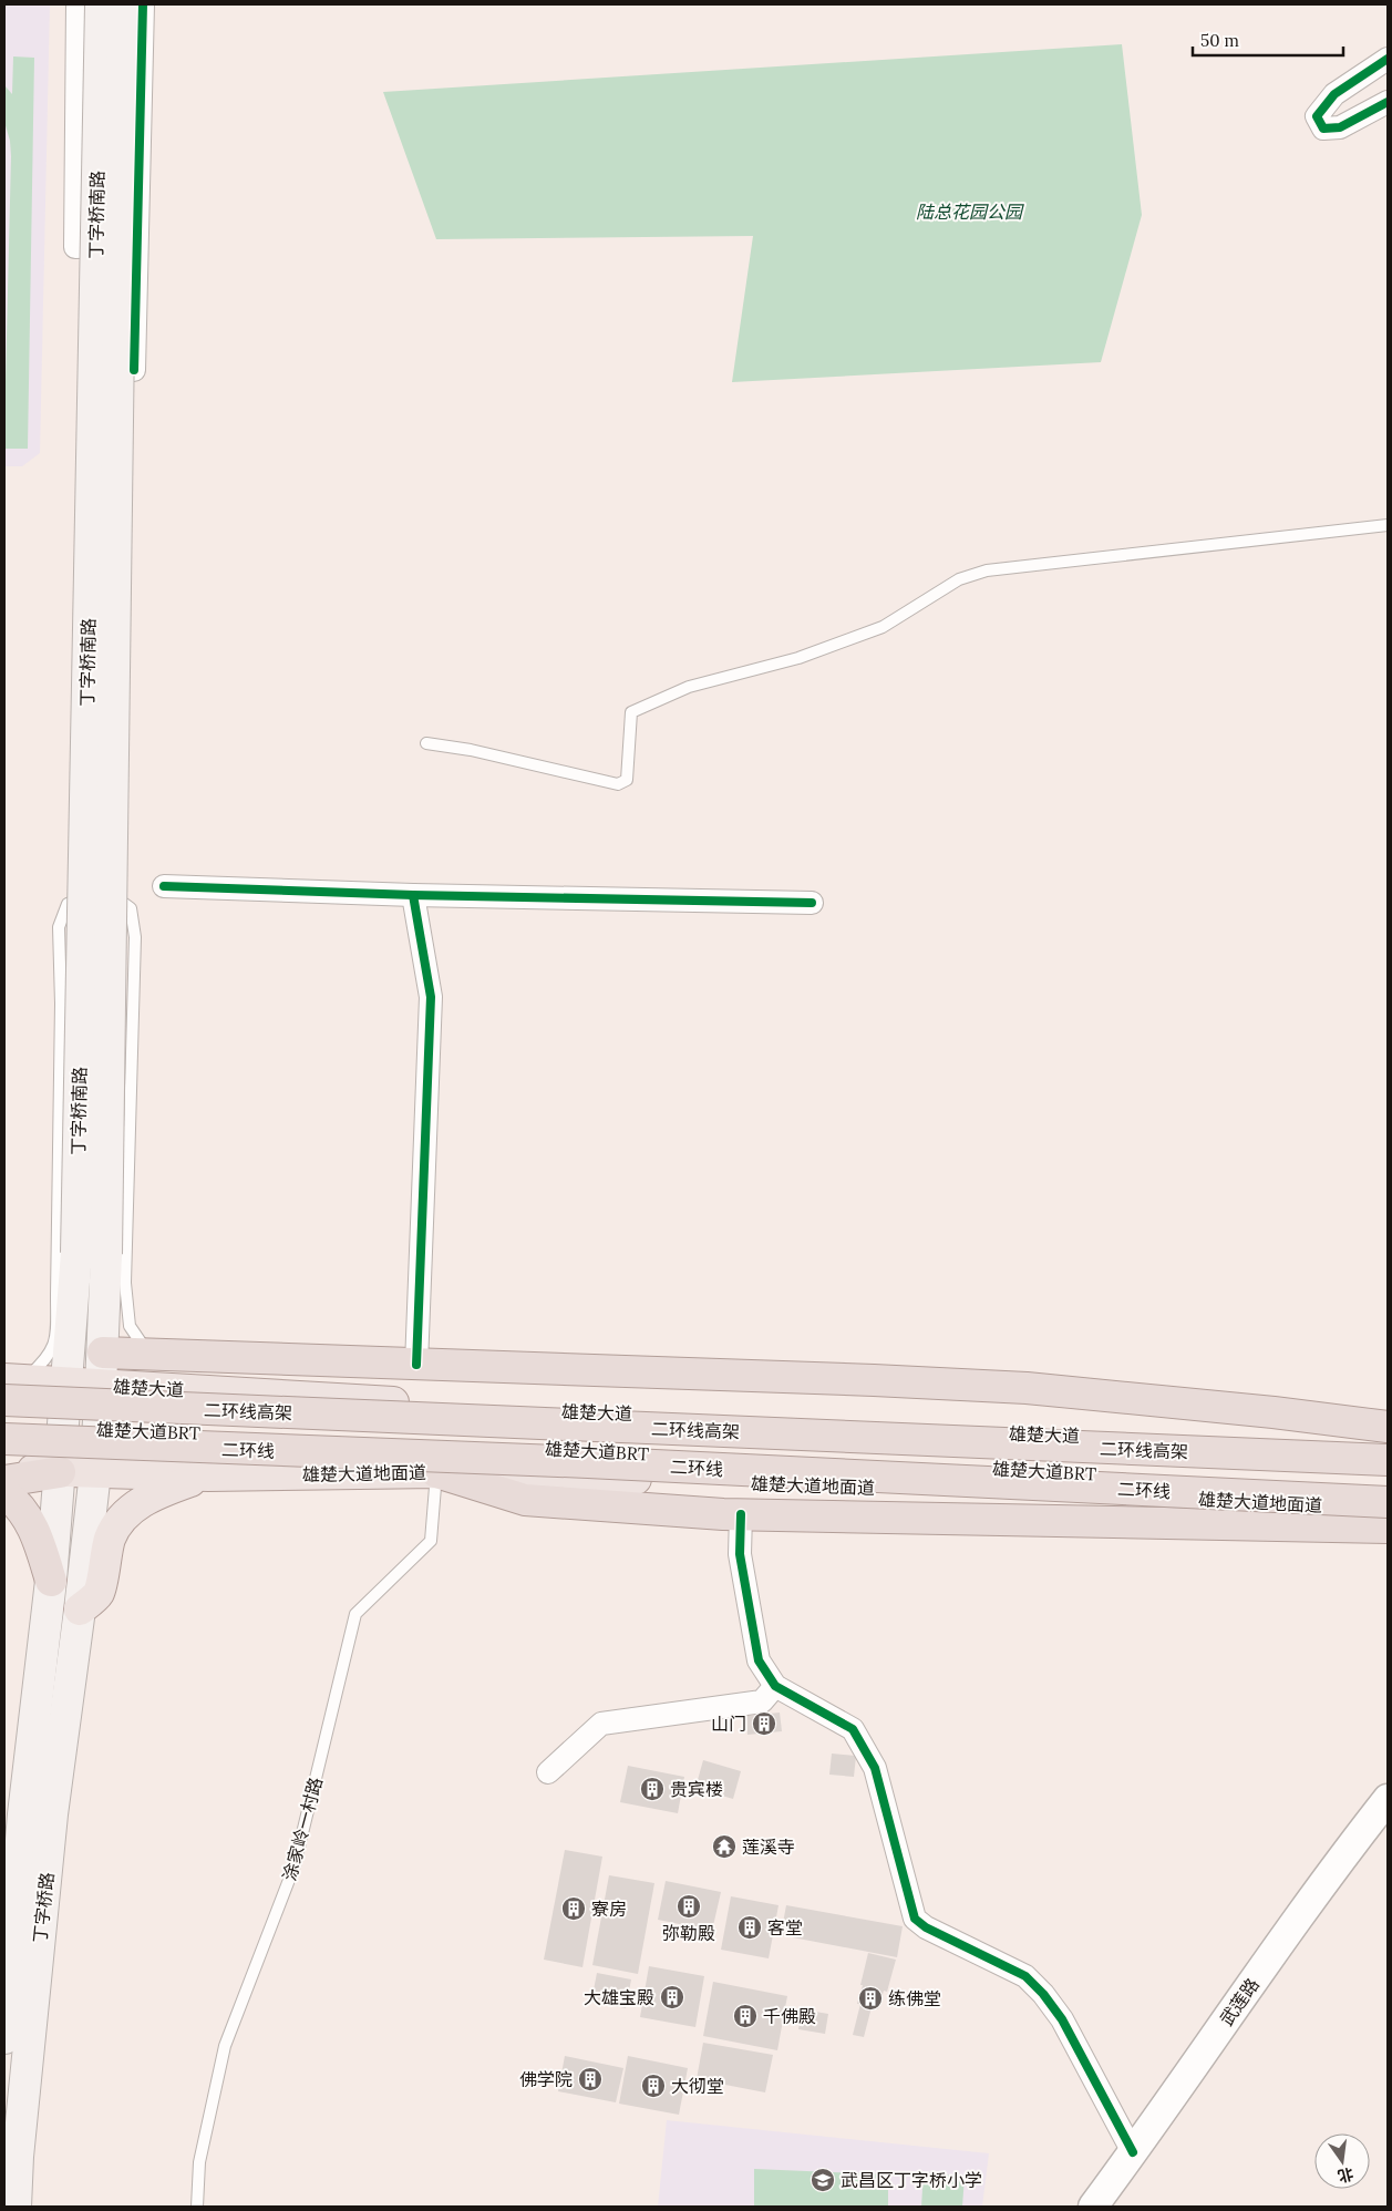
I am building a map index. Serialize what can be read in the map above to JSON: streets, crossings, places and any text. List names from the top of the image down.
{
  "streets": {
    "highway": ["二环线高架", "二环线"],
    "main road": [
      "丁字桥南路",
      "雄楚大道",
      "雄楚大道地面道",
      "丁字桥路"
    ],
    "street": ["武莲路"],
    "lane": ["涂家岭一村路"]
  },
  "crossings": [
    ["丁字桥南路", "雄楚大道"],
    ["丁字桥南路", "丁字桥路"],
    ["雄楚大道", "二环线高架"],
    ["雄楚大道地面道", "涂家岭一村路"],
    ["雄楚大道地面道", "丁字桥路"]
  ],
  "parks": ["陆总花园公园"],
  "places": {
    "building": [
      "山门",
      "贵宾楼",
      "弥勒殿",
      "寮房",
      "客堂",
      "大雄宝殿",
      "练佛堂",
      "千佛殿",
      "佛学院",
      "大彻堂"
    ],
    "temple": ["莲溪寺"],
    "school or university": ["武昌区丁字桥小学"]
  },
  "scale_bar": "50 m",
  "north": "bottom"
}
